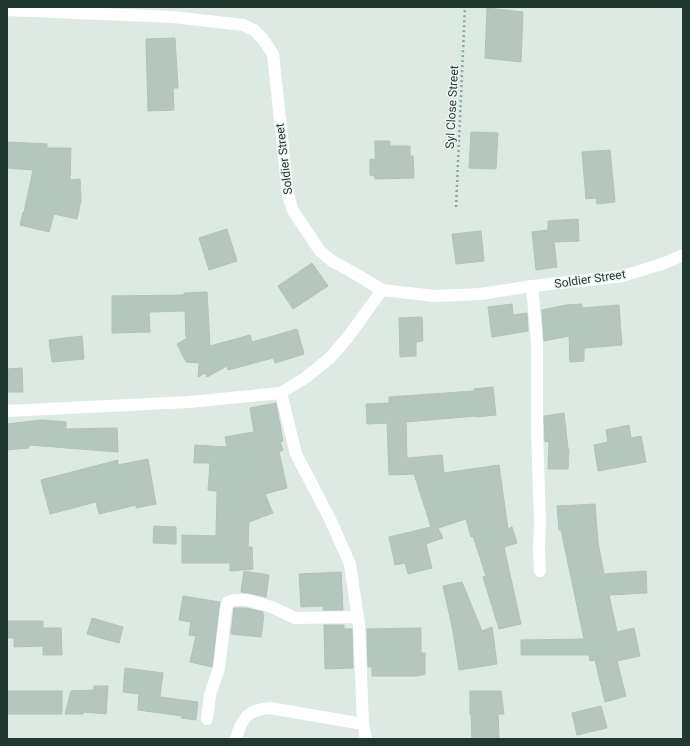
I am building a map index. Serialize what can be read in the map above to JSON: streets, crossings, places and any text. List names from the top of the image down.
{
  "streets": {
    "street": ["Soldier Street"],
    "path": ["Syl Close Street"]
  }
}
